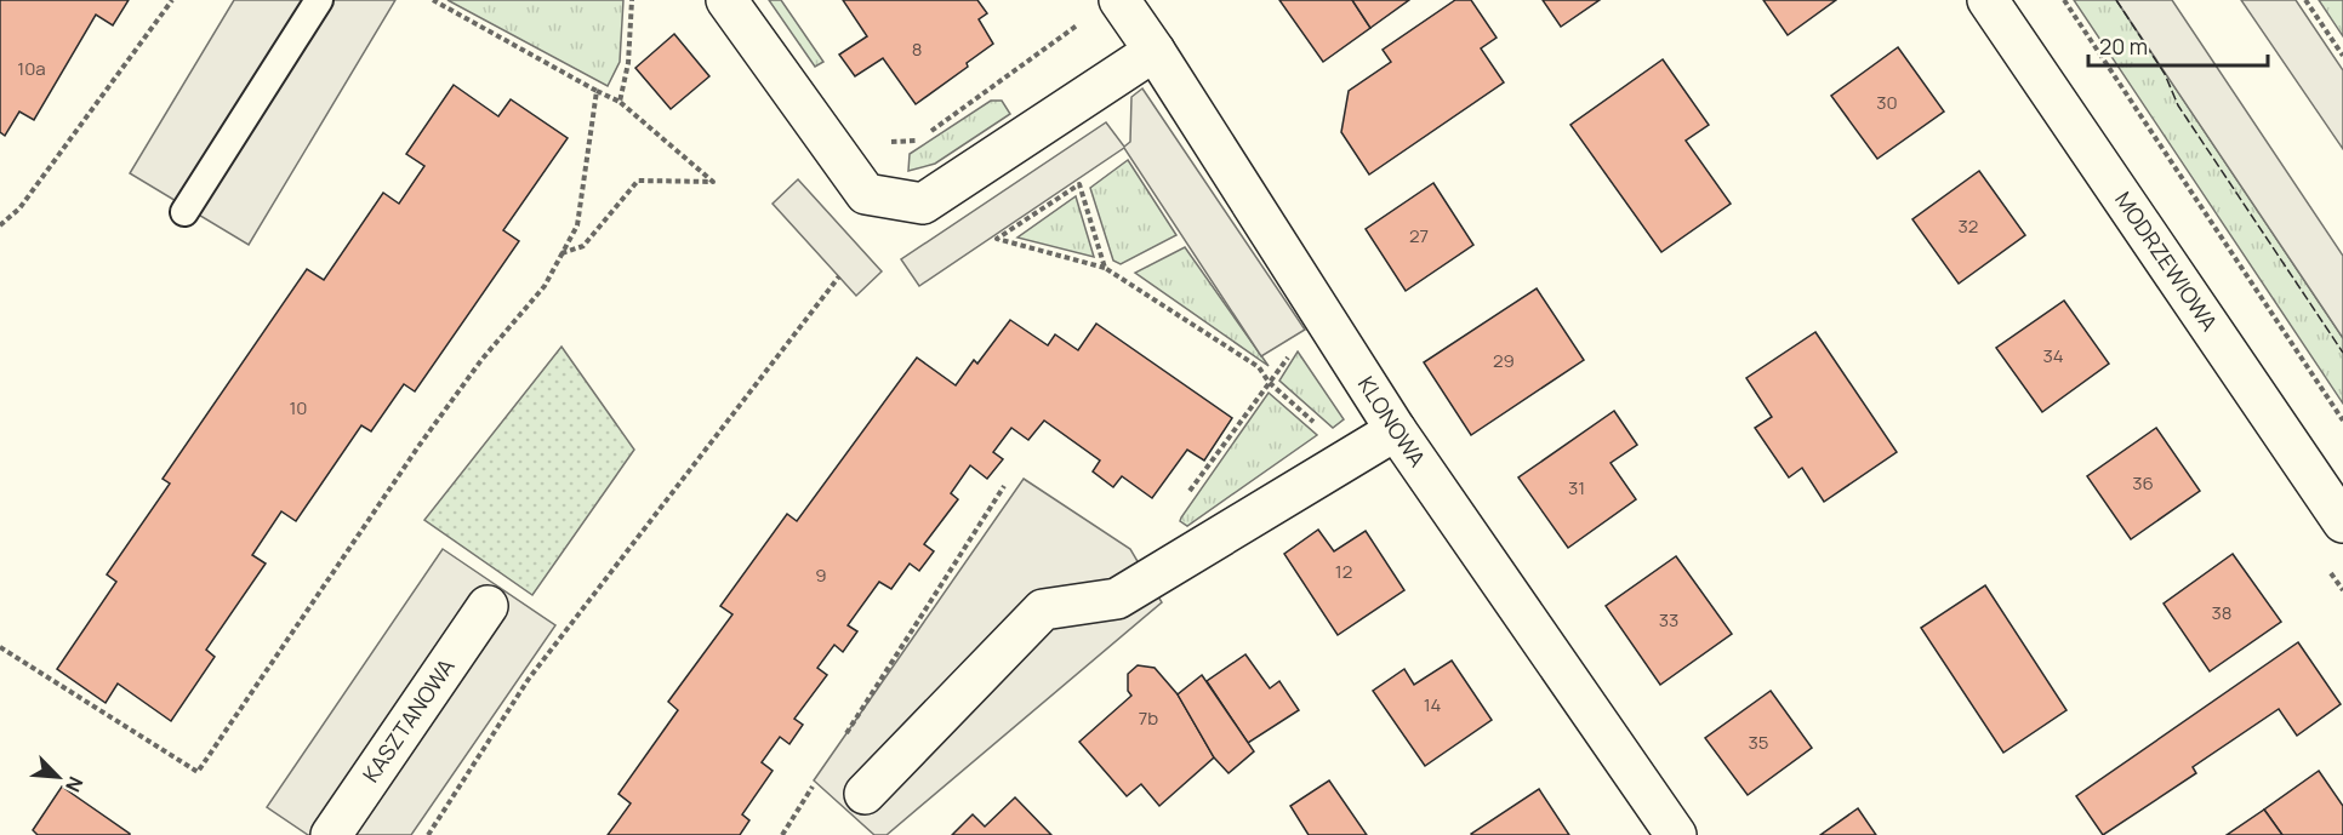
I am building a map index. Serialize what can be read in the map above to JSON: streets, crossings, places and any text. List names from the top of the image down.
{
  "streets": {
    "street": ["MODRZEWIOWA", "KLONOWA", "KASZTANOWA"]
  },
  "house_numbers": [
    "8",
    "10a",
    "30",
    "32",
    "27",
    "34",
    "29",
    "10",
    "36",
    "31",
    "12",
    "9",
    "38",
    "33",
    "14",
    "7b",
    "35"
  ],
  "scale_bar": "20 m",
  "north": "bottom right"
}
